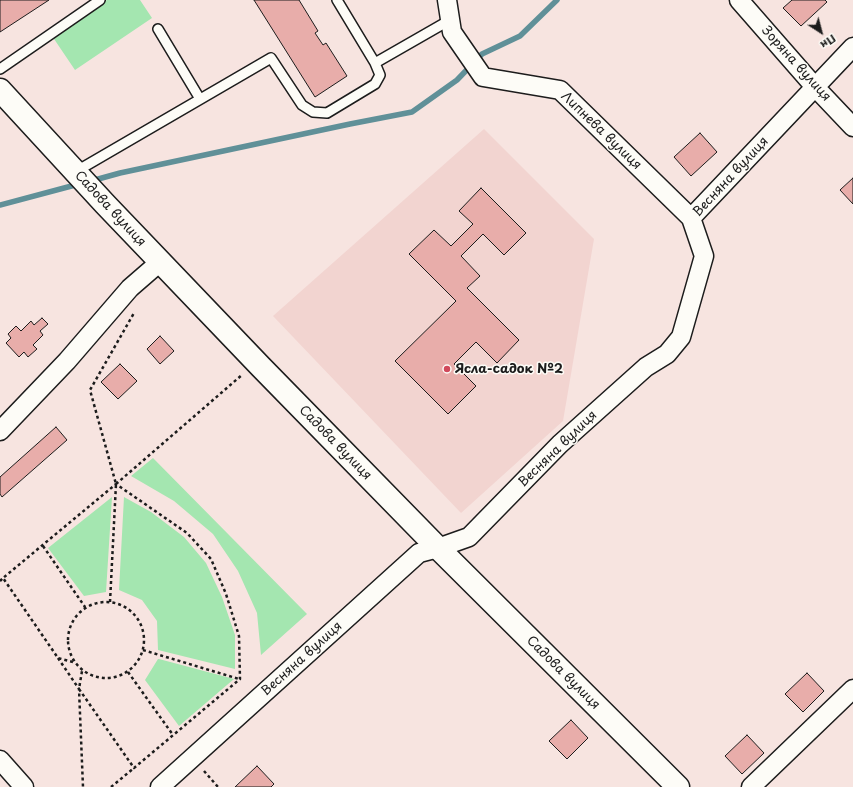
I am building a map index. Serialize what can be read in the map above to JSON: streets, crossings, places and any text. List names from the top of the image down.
{
  "streets": {
    "street": [
      "Зоряна вулиця",
      "Липнева вулиця",
      "Весняна вулиця",
      "Садова вулиця"
    ]
  },
  "crossings": [
    ["Зоряна вулиця", "Весняна вулиця"],
    ["Липнева вулиця", "Весняна вулиця"],
    ["Весняна вулиця", "Садова вулиця"]
  ],
  "places": ["Ясла-садок №2"],
  "north": "bottom right"
}
